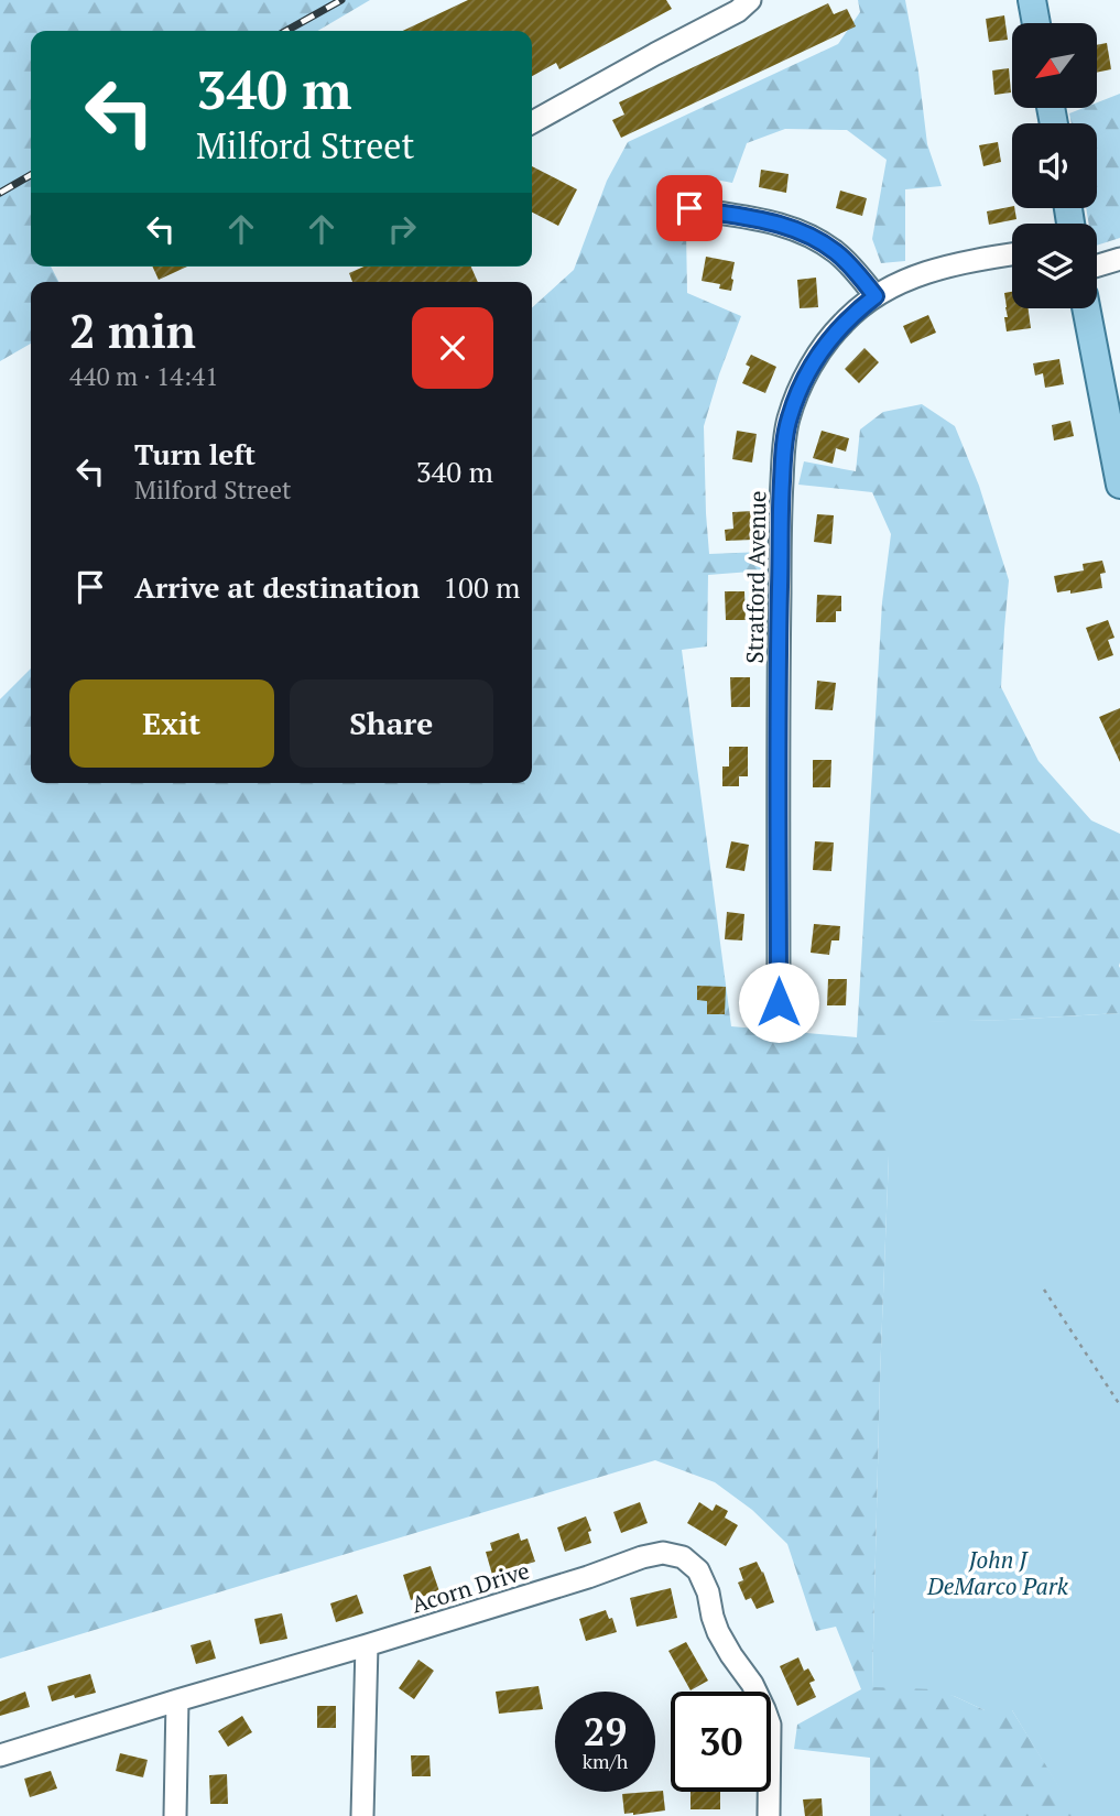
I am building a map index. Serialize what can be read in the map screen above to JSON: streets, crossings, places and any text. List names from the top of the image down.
{
  "streets": {
    "street": ["Stratford Avenue", "Acorn Drive"]
  },
  "parks": ["John J DeMarco Park"],
  "north": "bottom left",
  "page": {
    "turn": ["340 m", "Milford Street"],
    "heading": ["2 min", "440 m · 14:41"],
    "list": [
      {
        "name": "Turn left",
        "note": "Milford Street",
        "value": "340 m"
      },
      {
        "name": "Arrive at destination",
        "value": "100 m"
      }
    ],
    "buttons": ["Exit", "Share"],
    "speed": "29 km/h",
    "limit": "30"
  }
}
